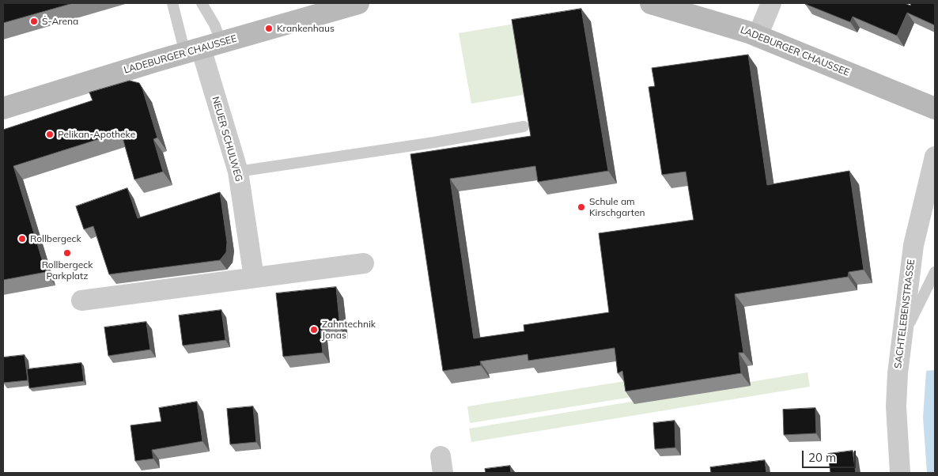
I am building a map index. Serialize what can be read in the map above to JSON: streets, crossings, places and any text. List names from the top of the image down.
{
  "streets": {
    "main road": ["LADEBURGER CHAUSSEE"],
    "street": ["NEUER SCHULWEG", "SACHTELEBENSTRASSE"]
  },
  "crossings": [
    ["LADEBURGER CHAUSSEE", "NEUER SCHULWEG"]
  ],
  "places": [
    "Ṡ-Arena",
    "Krankenhaus",
    "Pelikan-Apotheke",
    "Schule am Kirschgarten",
    "Rollbergeck",
    "Rollbergeck Parkplatz",
    "Zahntechnik Jonas"
  ],
  "scale_bar": "20 m"
}
